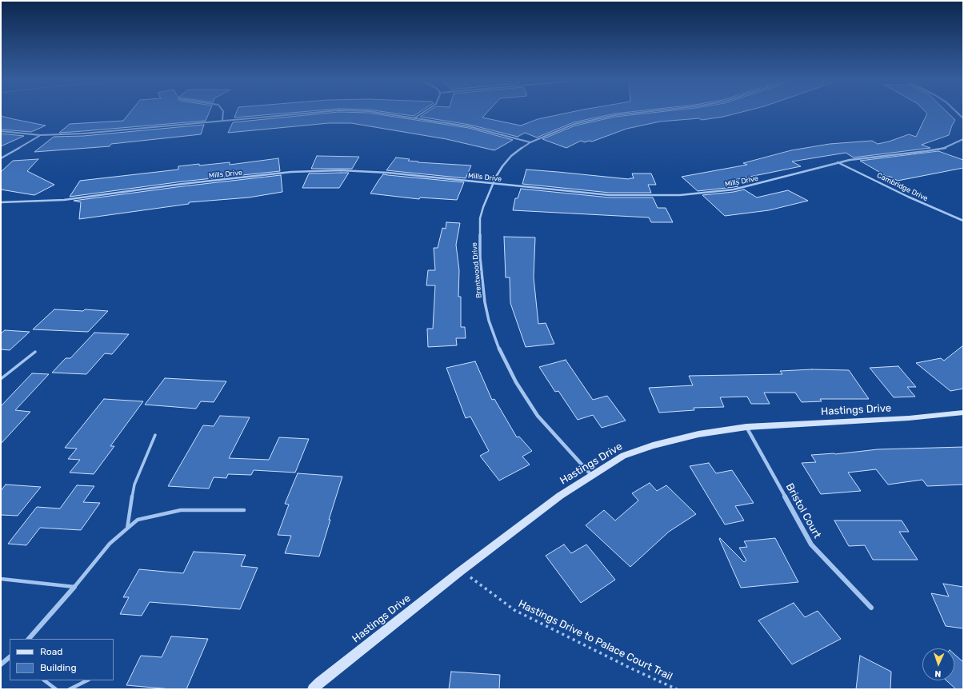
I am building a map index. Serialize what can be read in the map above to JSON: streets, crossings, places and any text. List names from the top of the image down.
{
  "streets": {
    "street": [
      "Mills Drive",
      "Cambridge Drive",
      "Brentwood Drive",
      "Hastings Drive",
      "Bristol Court"
    ],
    "path": ["Hastings Drive to Palace Court Trail"]
  },
  "crossings": [
    ["Mills Drive", "Cambridge Drive"],
    ["Mills Drive", "Brentwood Drive"],
    ["Brentwood Drive", "Hastings Drive"],
    ["Hastings Drive", "Bristol Court"],
    ["Hastings Drive", "Hastings Drive to Palace Court Trail"]
  ],
  "legend": ["Road", "Building"],
  "north": "bottom"
}
